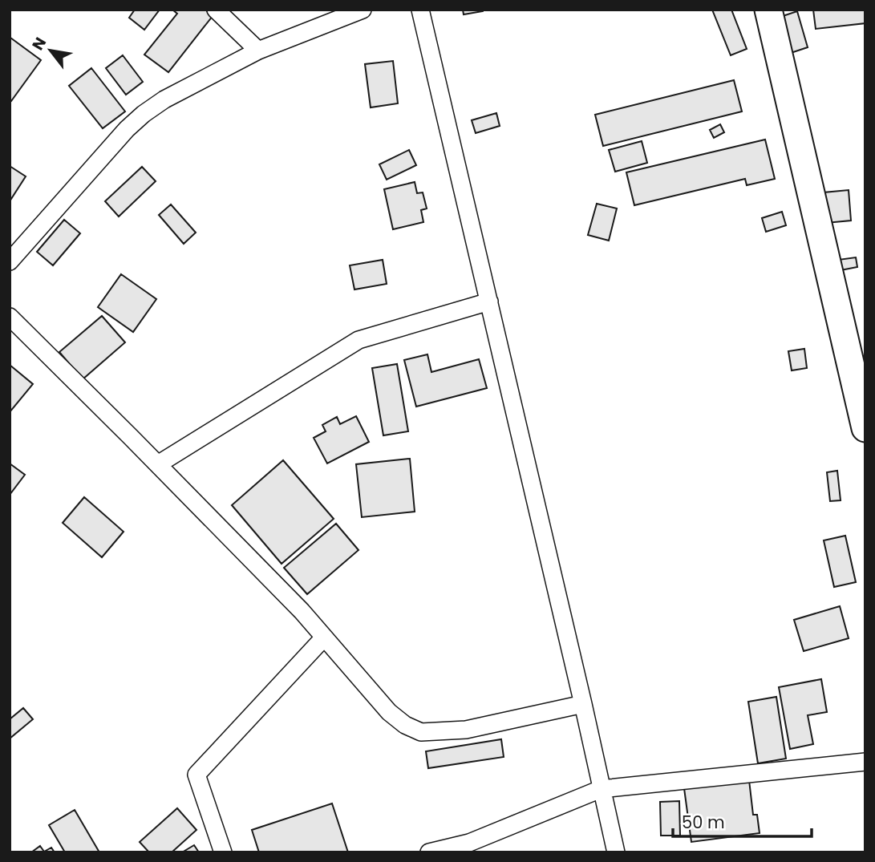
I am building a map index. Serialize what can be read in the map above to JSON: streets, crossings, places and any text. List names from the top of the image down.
{
  "scale_bar": "50 m",
  "north": "top left"
}
